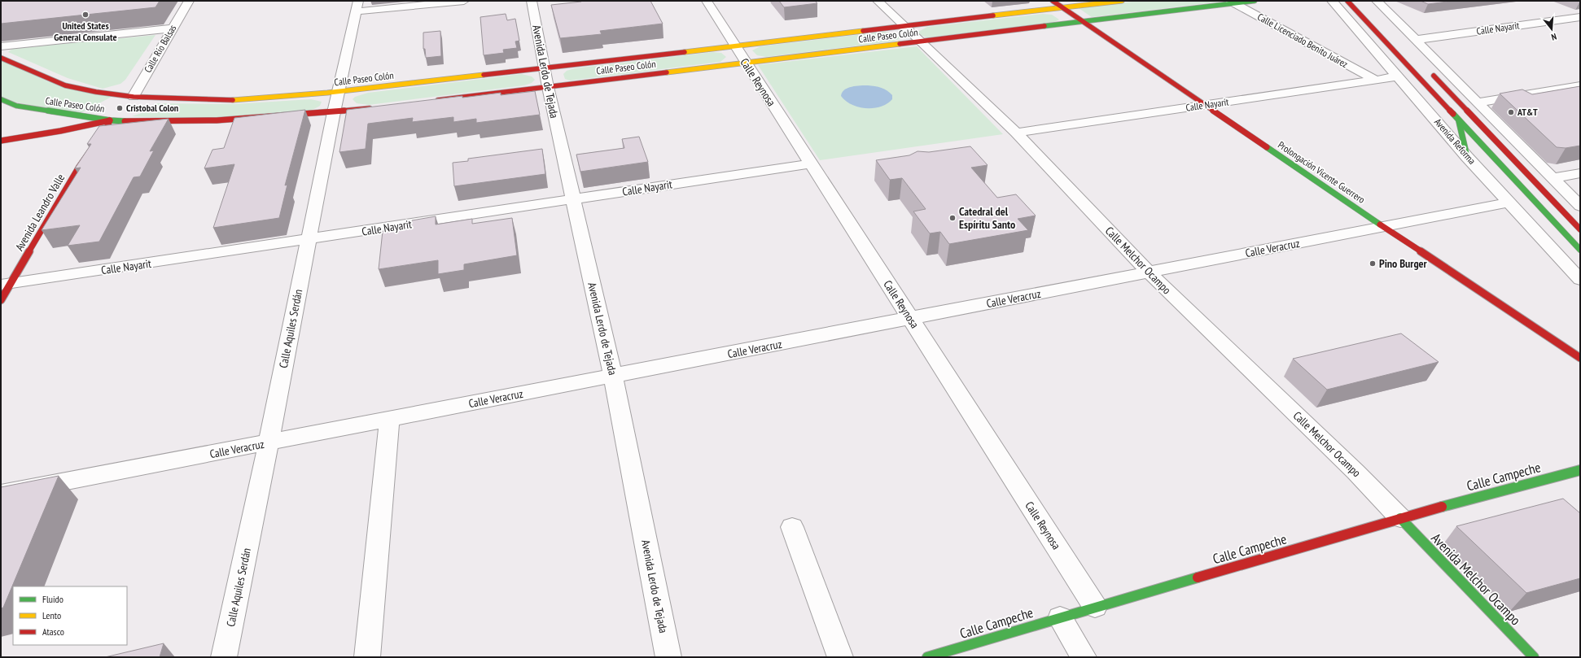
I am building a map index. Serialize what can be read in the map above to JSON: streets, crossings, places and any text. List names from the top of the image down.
{
  "streets": {
    "main road": [
      "Calle Paseo Colón",
      "Avenida Reforma",
      "Prolongación Vicente Guerrero",
      "Avenida Leandro Valle",
      "Calle Campeche",
      "Avenida Melchor Ocampo"
    ],
    "street": [
      "Calle Nayarit",
      "Calle Licenciado Benito Juárez",
      "Calle Río Balsas",
      "Avenida Lerdo de Tejada",
      "Calle Reynosa",
      "Calle Veracruz",
      "Calle Melchor Ocampo",
      "Calle Aquiles Serdán"
    ]
  },
  "crossings": [
    ["Calle Nayarit", "Calle Licenciado Benito Juárez"],
    ["Calle Nayarit", "Avenida Lerdo de Tejada"],
    ["Calle Nayarit", "Calle Reynosa"],
    ["Calle Nayarit", "Avenida Reforma"],
    ["Calle Nayarit", "Prolongación Vicente Guerrero"],
    ["Calle Nayarit", "Avenida Leandro Valle"],
    ["Calle Nayarit", "Calle Melchor Ocampo"],
    ["Calle Nayarit", "Calle Aquiles Serdán"],
    ["Calle Paseo Colón", "Calle Licenciado Benito Juárez"],
    ["Calle Paseo Colón", "Calle Río Balsas"],
    ["Calle Paseo Colón", "Avenida Lerdo de Tejada"],
    ["Calle Paseo Colón", "Calle Reynosa"],
    ["Calle Paseo Colón", "Prolongación Vicente Guerrero"],
    ["Calle Paseo Colón", "Avenida Leandro Valle"],
    ["Calle Paseo Colón", "Calle Melchor Ocampo"],
    ["Calle Paseo Colón", "Calle Aquiles Serdán"],
    ["Avenida Lerdo de Tejada", "Calle Veracruz"],
    ["Calle Reynosa", "Calle Veracruz"],
    ["Calle Reynosa", "Calle Campeche"],
    ["Avenida Reforma", "Calle Veracruz"],
    ["Prolongación Vicente Guerrero", "Calle Veracruz"],
    ["Calle Veracruz", "Calle Melchor Ocampo"],
    ["Calle Veracruz", "Calle Aquiles Serdán"],
    ["Calle Melchor Ocampo", "Calle Campeche"],
    ["Calle Melchor Ocampo", "Avenida Melchor Ocampo"],
    ["Calle Campeche", "Avenida Melchor Ocampo"]
  ],
  "places": [
    "United States General Consulate",
    "Cristobal Colon",
    "AT&T",
    "Catedral del Espíritu Santo",
    "Pino Burger"
  ],
  "legend": ["Fluido", "Lento", "Atasco"],
  "north": "bottom"
}
